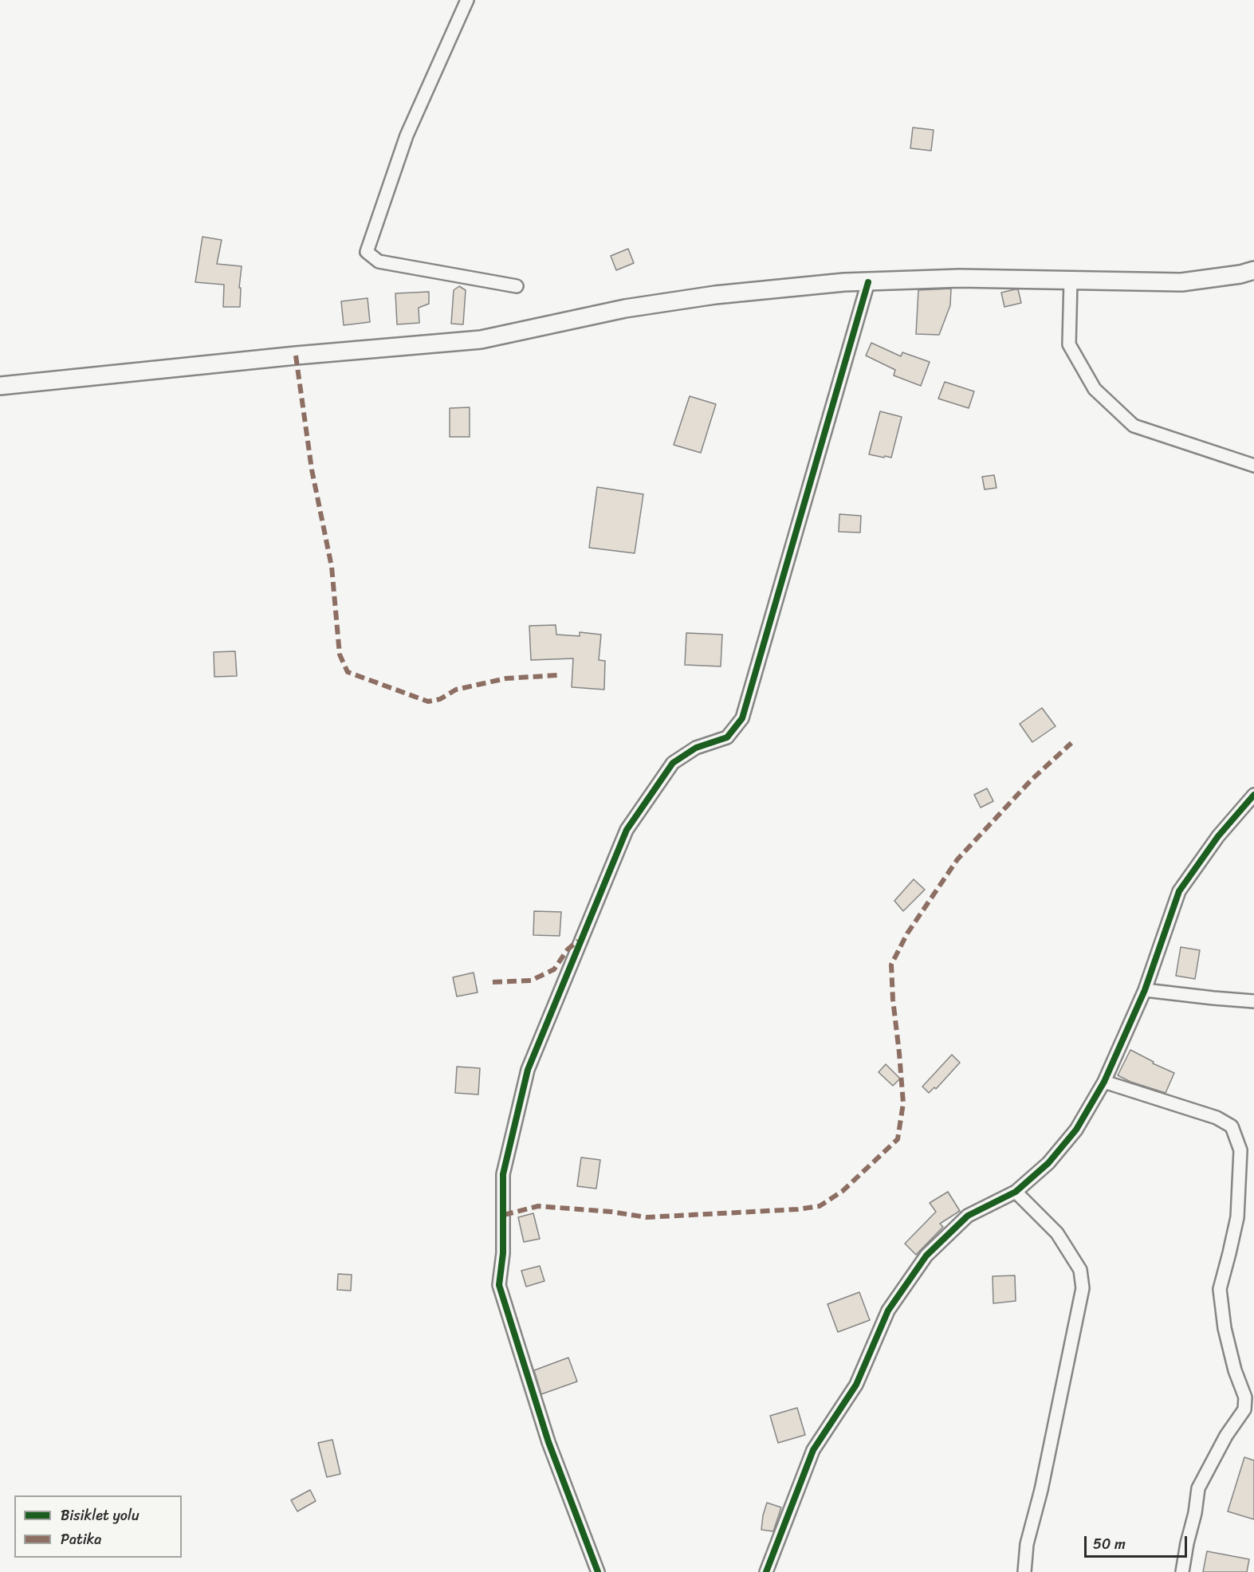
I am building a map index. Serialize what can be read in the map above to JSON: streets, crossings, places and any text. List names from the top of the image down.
{
  "legend": ["Bisiklet yolu", "Patika"],
  "scale_bar": "50 m"
}
